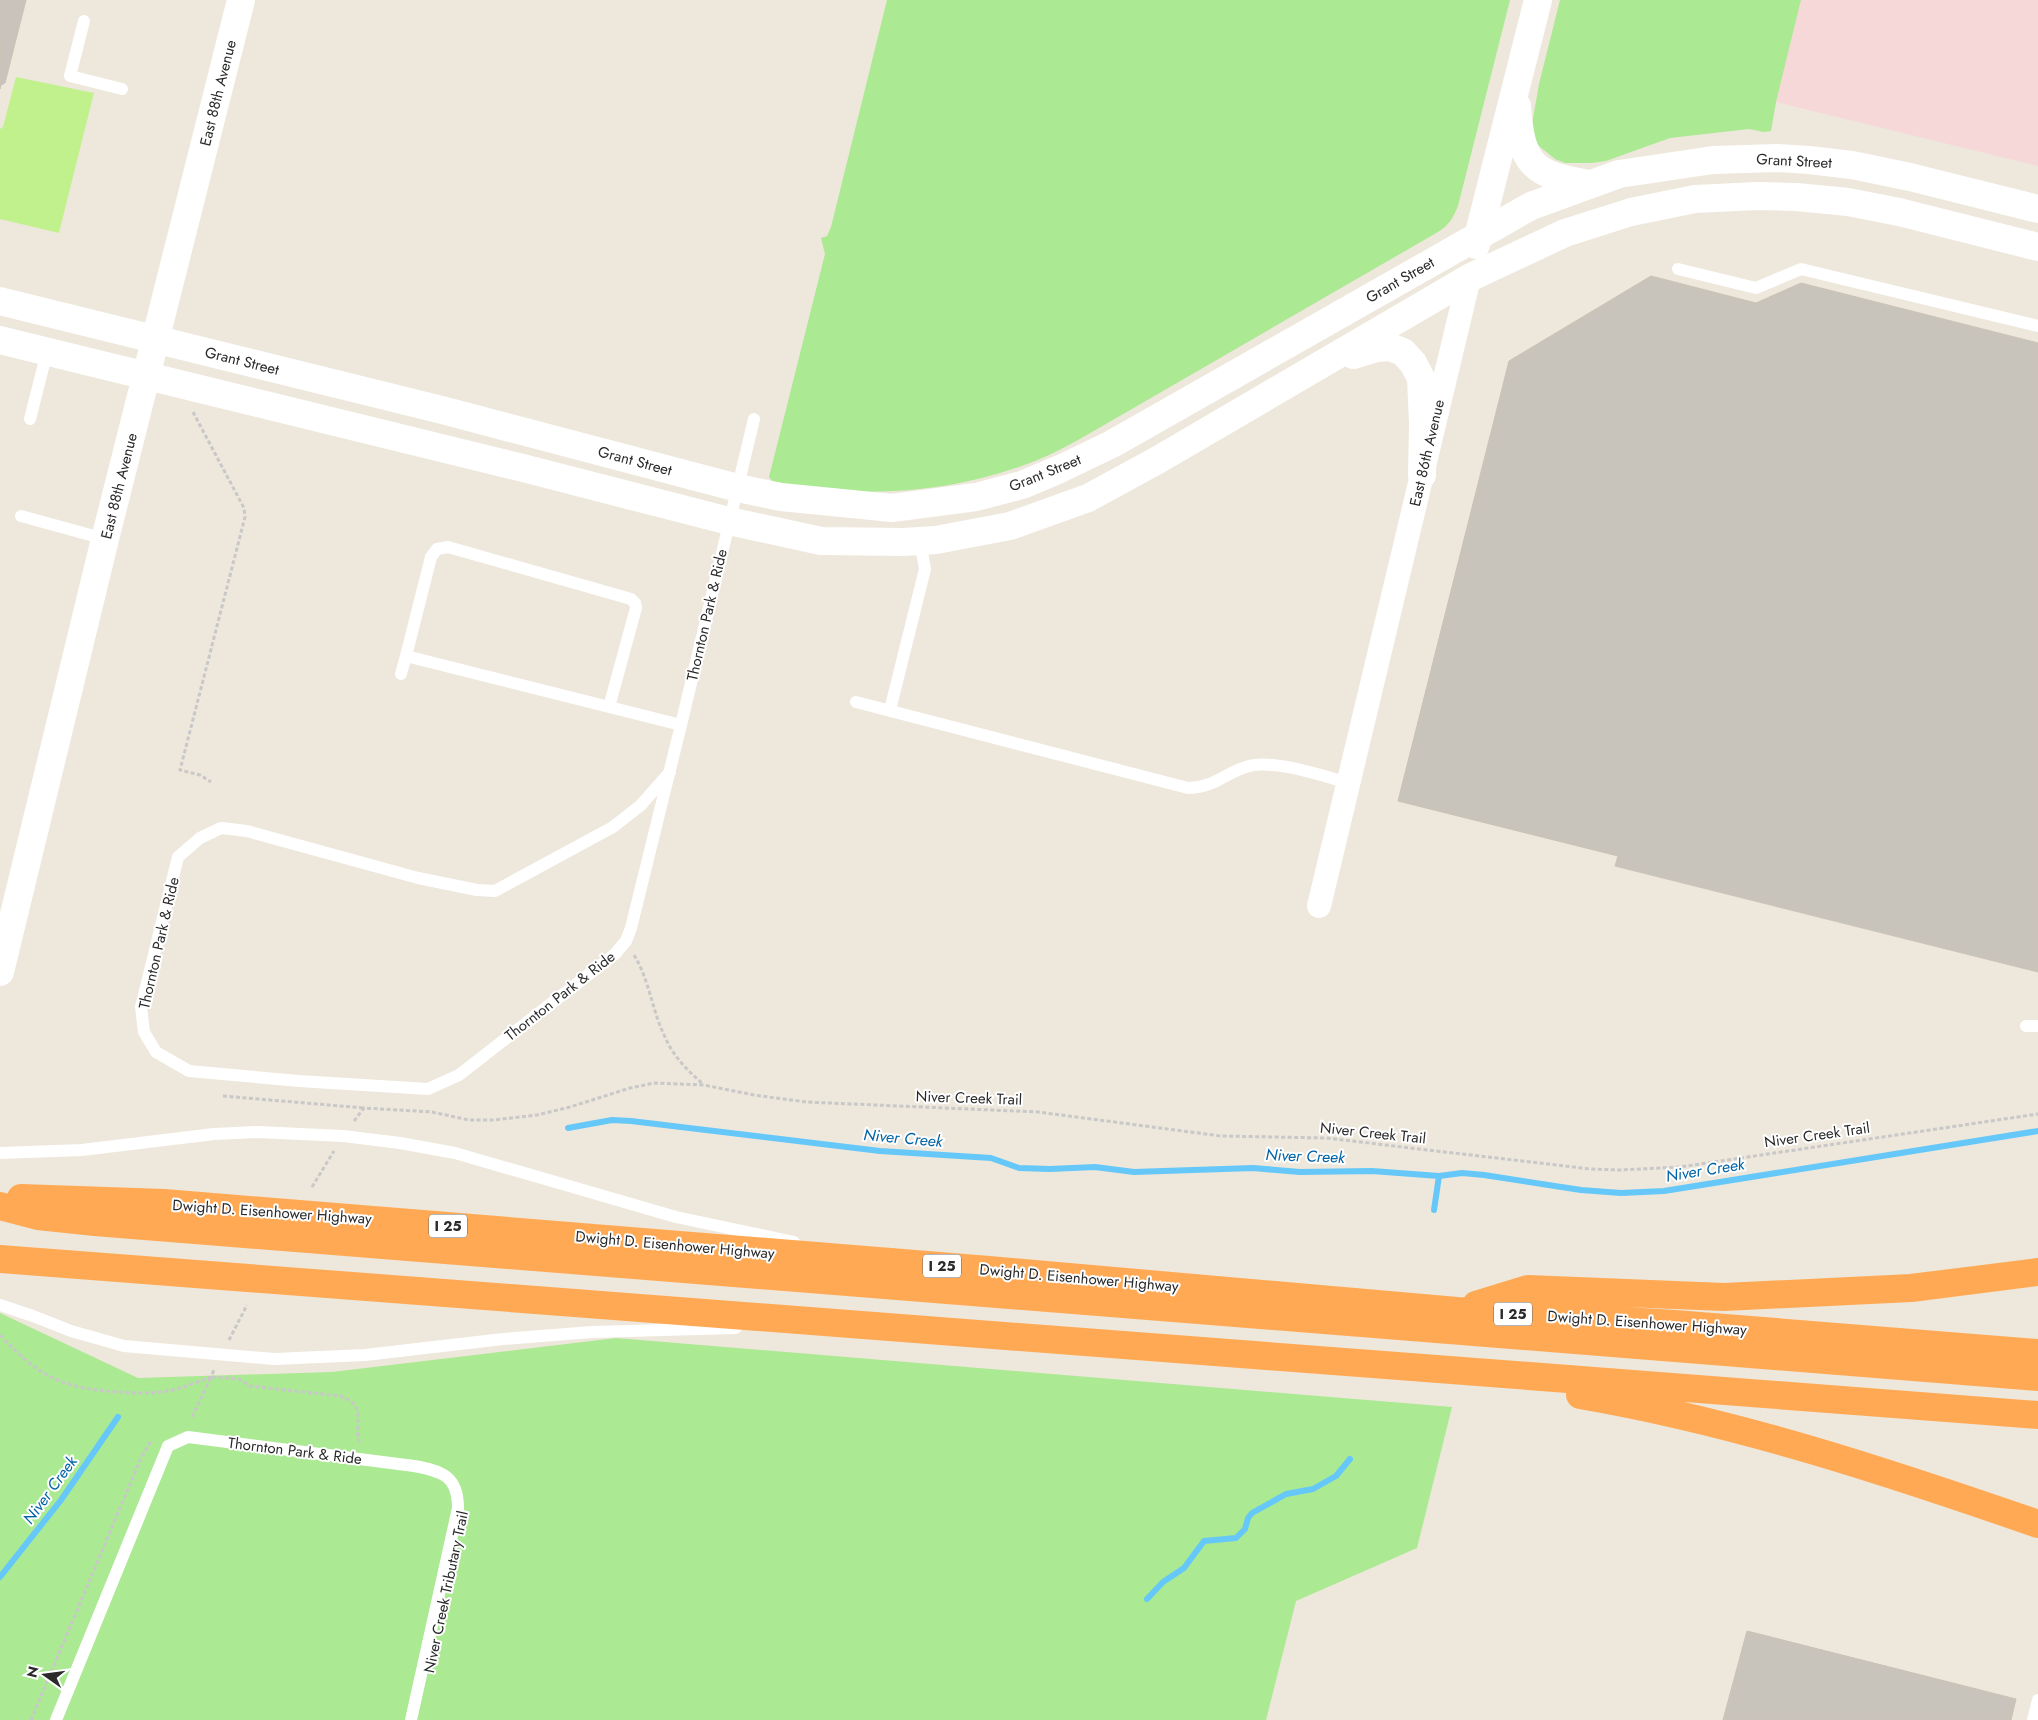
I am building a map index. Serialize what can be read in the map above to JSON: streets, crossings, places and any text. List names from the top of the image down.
{
  "streets": {
    "highway": ["Dwight D. Eisenhower Highway", "I 25"],
    "street": ["East 88th Avenue", "Grant Street", "East 86th Avenue"],
    "lane": ["Thornton Park & Ride"],
    "path": ["Niver Creek Trail"]
  },
  "crossings": [
    ["East 88th Avenue", "Grant Street"],
    ["Grant Street", "East 86th Avenue"],
    ["Grant Street", "Thornton Park & Ride"]
  ],
  "water": ["Niver Creek"],
  "north": "left"
}
